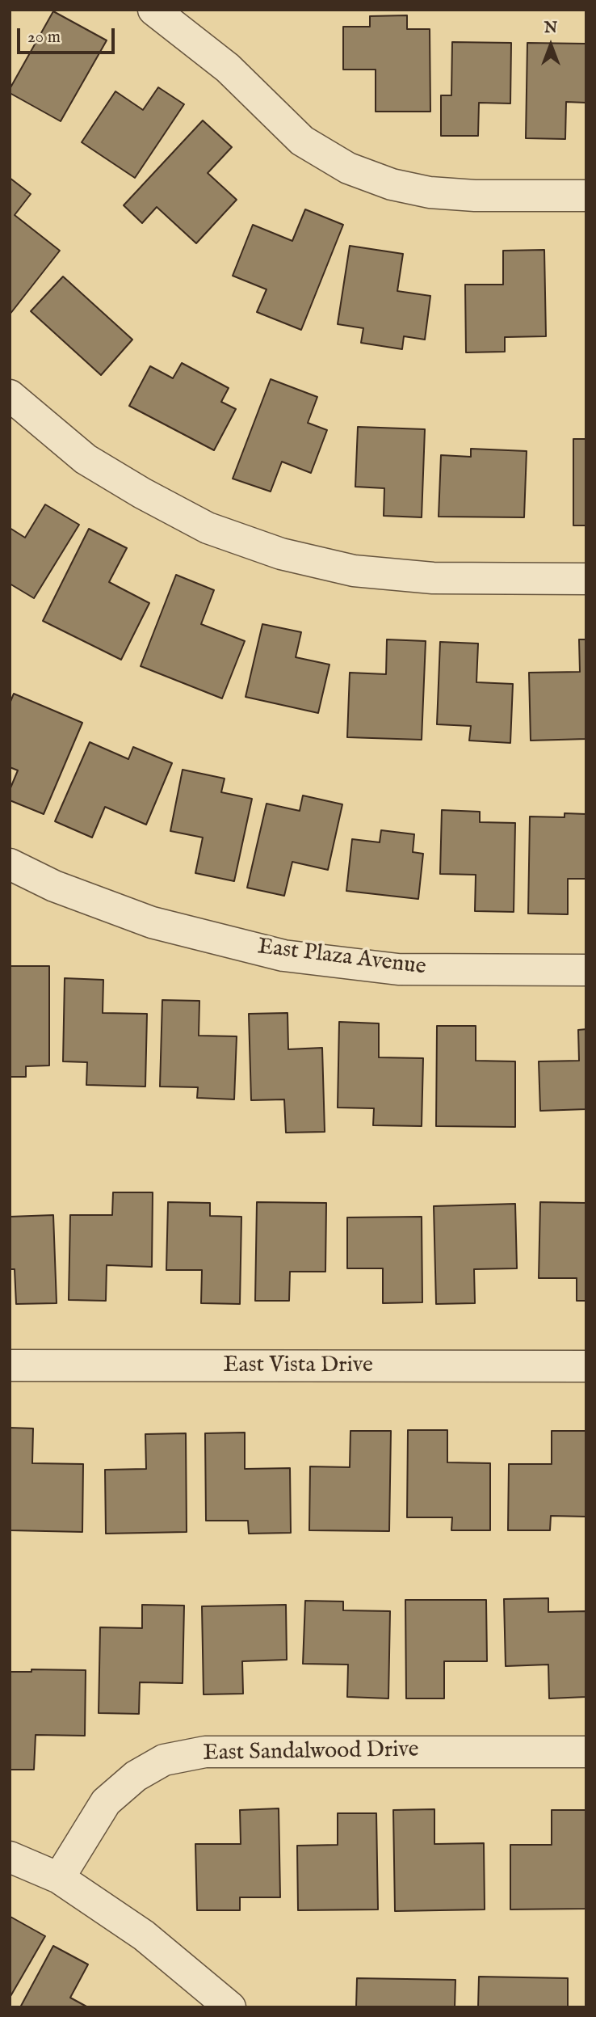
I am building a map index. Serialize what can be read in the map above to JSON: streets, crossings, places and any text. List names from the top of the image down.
{
  "streets": {
    "street": ["East Plaza Avenue", "East Vista Drive", "East Sandalwood Drive"]
  },
  "scale_bar": "20 m",
  "north": "top"
}
